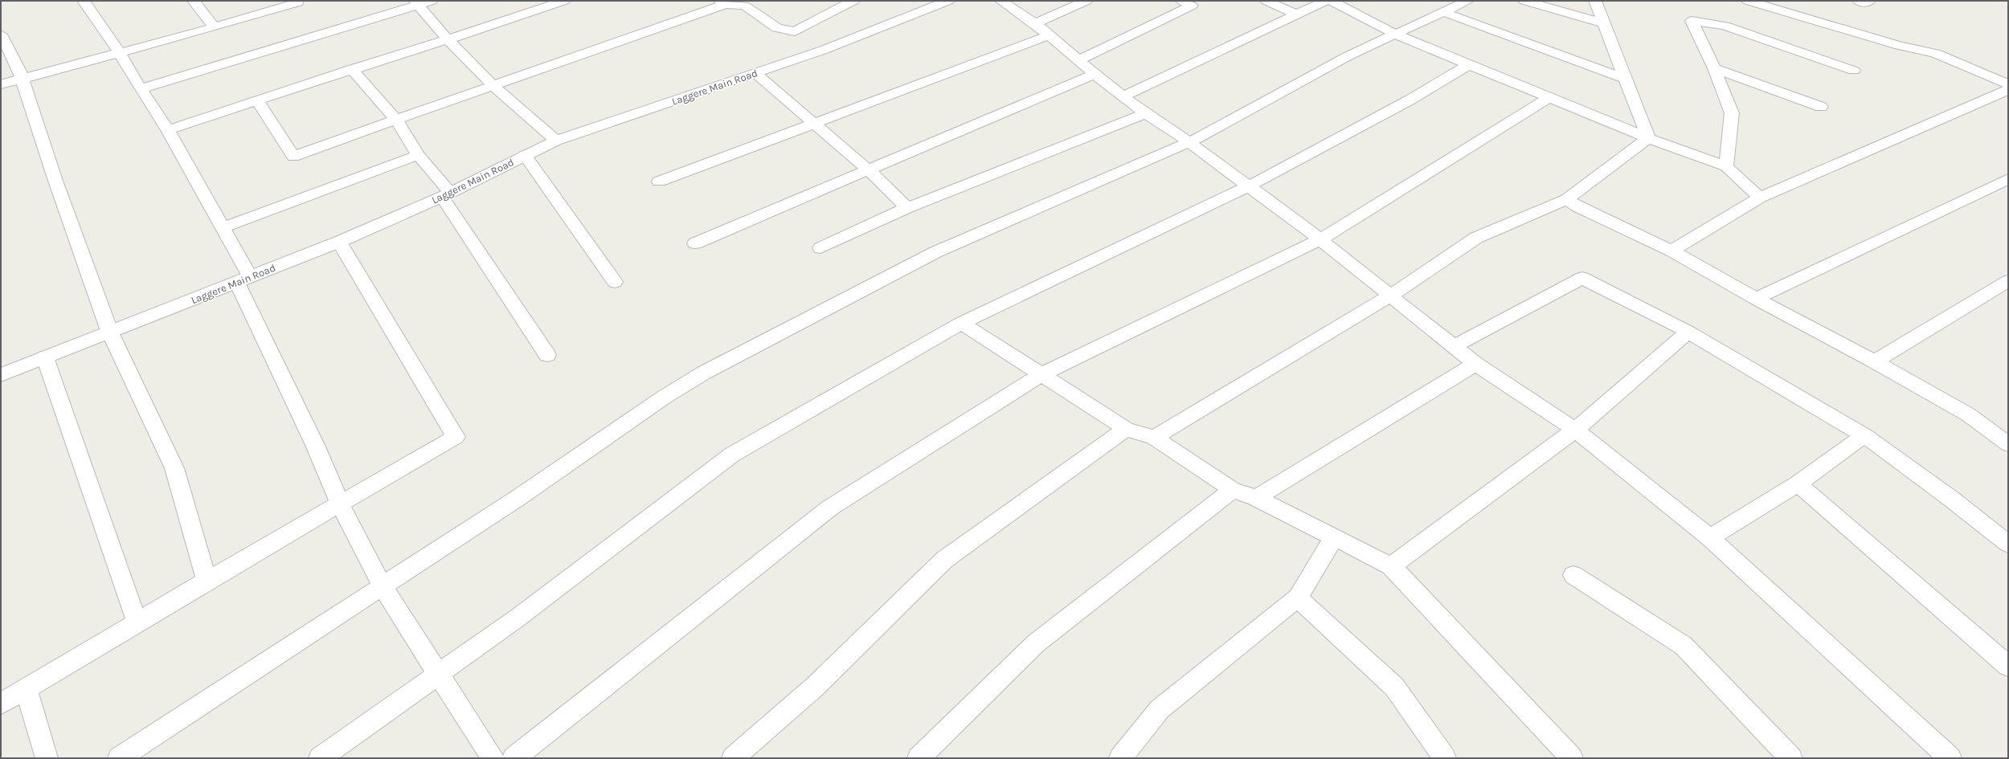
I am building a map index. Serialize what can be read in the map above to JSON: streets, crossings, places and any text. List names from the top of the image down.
{
  "streets": {
    "street": ["Laggere Main Road"]
  }
}
